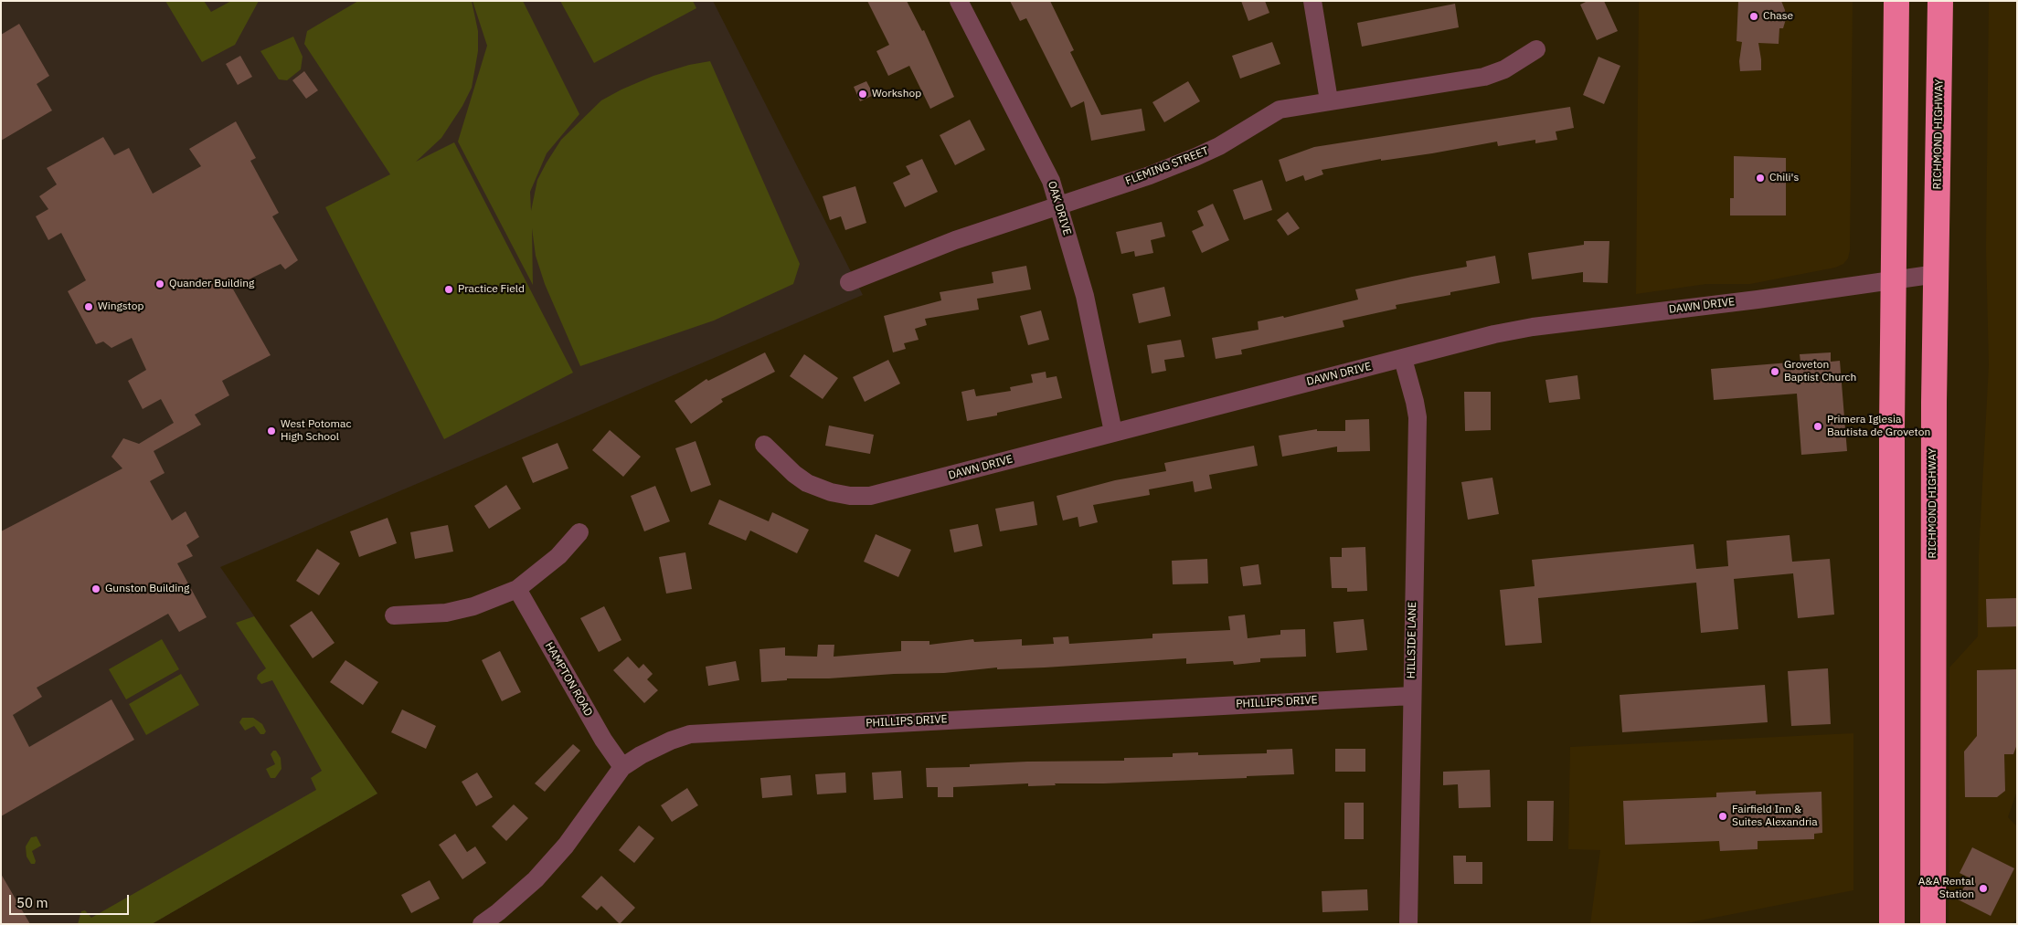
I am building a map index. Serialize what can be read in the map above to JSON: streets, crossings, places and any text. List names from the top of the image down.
{
  "streets": {
    "highway": ["RICHMOND HIGHWAY"],
    "street": [
      "FLEMING STREET",
      "OAK DRIVE",
      "DAWN DRIVE",
      "HILLSIDE LANE",
      "HAMPTON ROAD",
      "PHILLIPS DRIVE"
    ]
  },
  "crossings": [
    ["RICHMOND HIGHWAY", "DAWN DRIVE"],
    ["FLEMING STREET", "OAK DRIVE"],
    ["OAK DRIVE", "DAWN DRIVE"],
    ["DAWN DRIVE", "HILLSIDE LANE"],
    ["HILLSIDE LANE", "PHILLIPS DRIVE"],
    ["HAMPTON ROAD", "PHILLIPS DRIVE"]
  ],
  "places": [
    "Chase",
    "Workshop",
    "Chili's",
    "Quander Building",
    "Practice Field",
    "Wingstop",
    "Groveton Baptist Church",
    "Primera Iglesia Bautista de Groveton",
    "West Potomac High School",
    "Gunston Building",
    "Fairfield Inn & Suites Alexandria",
    "A&A Rental Station"
  ],
  "scale_bar": "50 m"
}
